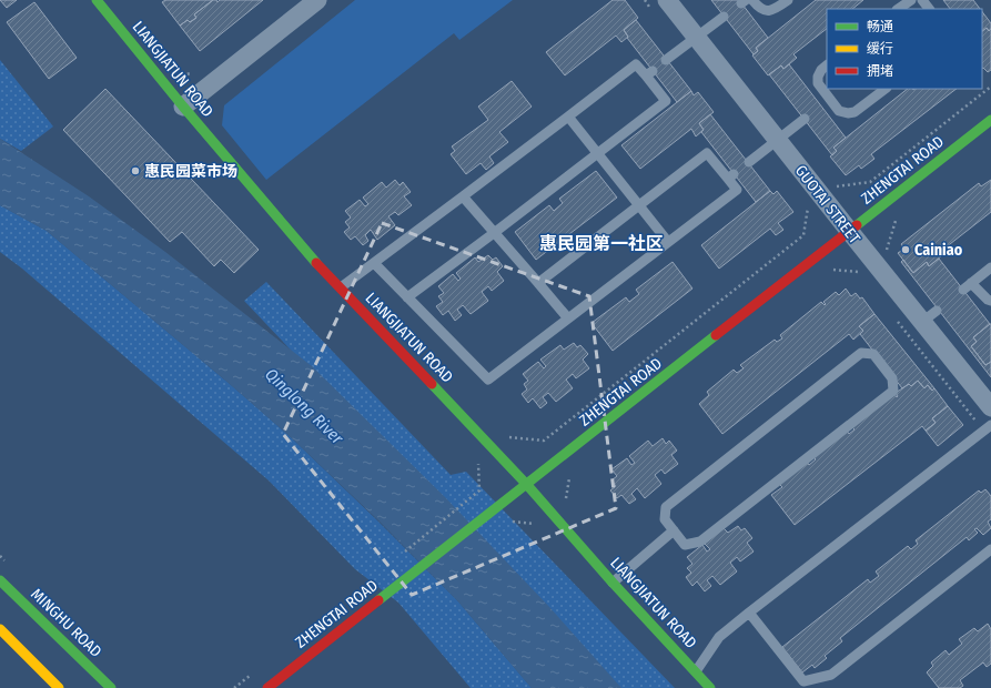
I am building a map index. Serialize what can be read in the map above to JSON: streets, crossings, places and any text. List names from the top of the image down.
{
  "streets": {
    "street": [
      "LIANGJIATUN ROAD",
      "ZHENGTAI ROAD",
      "GUOTAI STREET",
      "MINGHU ROAD"
    ]
  },
  "crossings": [
    ["LIANGJIATUN ROAD", "ZHENGTAI ROAD"],
    ["ZHENGTAI ROAD", "GUOTAI STREET"]
  ],
  "districts": ["惠民园第一社区"],
  "water": ["Qinglong River"],
  "places": ["惠民园菜市场", "Cainiao"],
  "legend": ["畅通", "缓行", "拥堵"]
}
